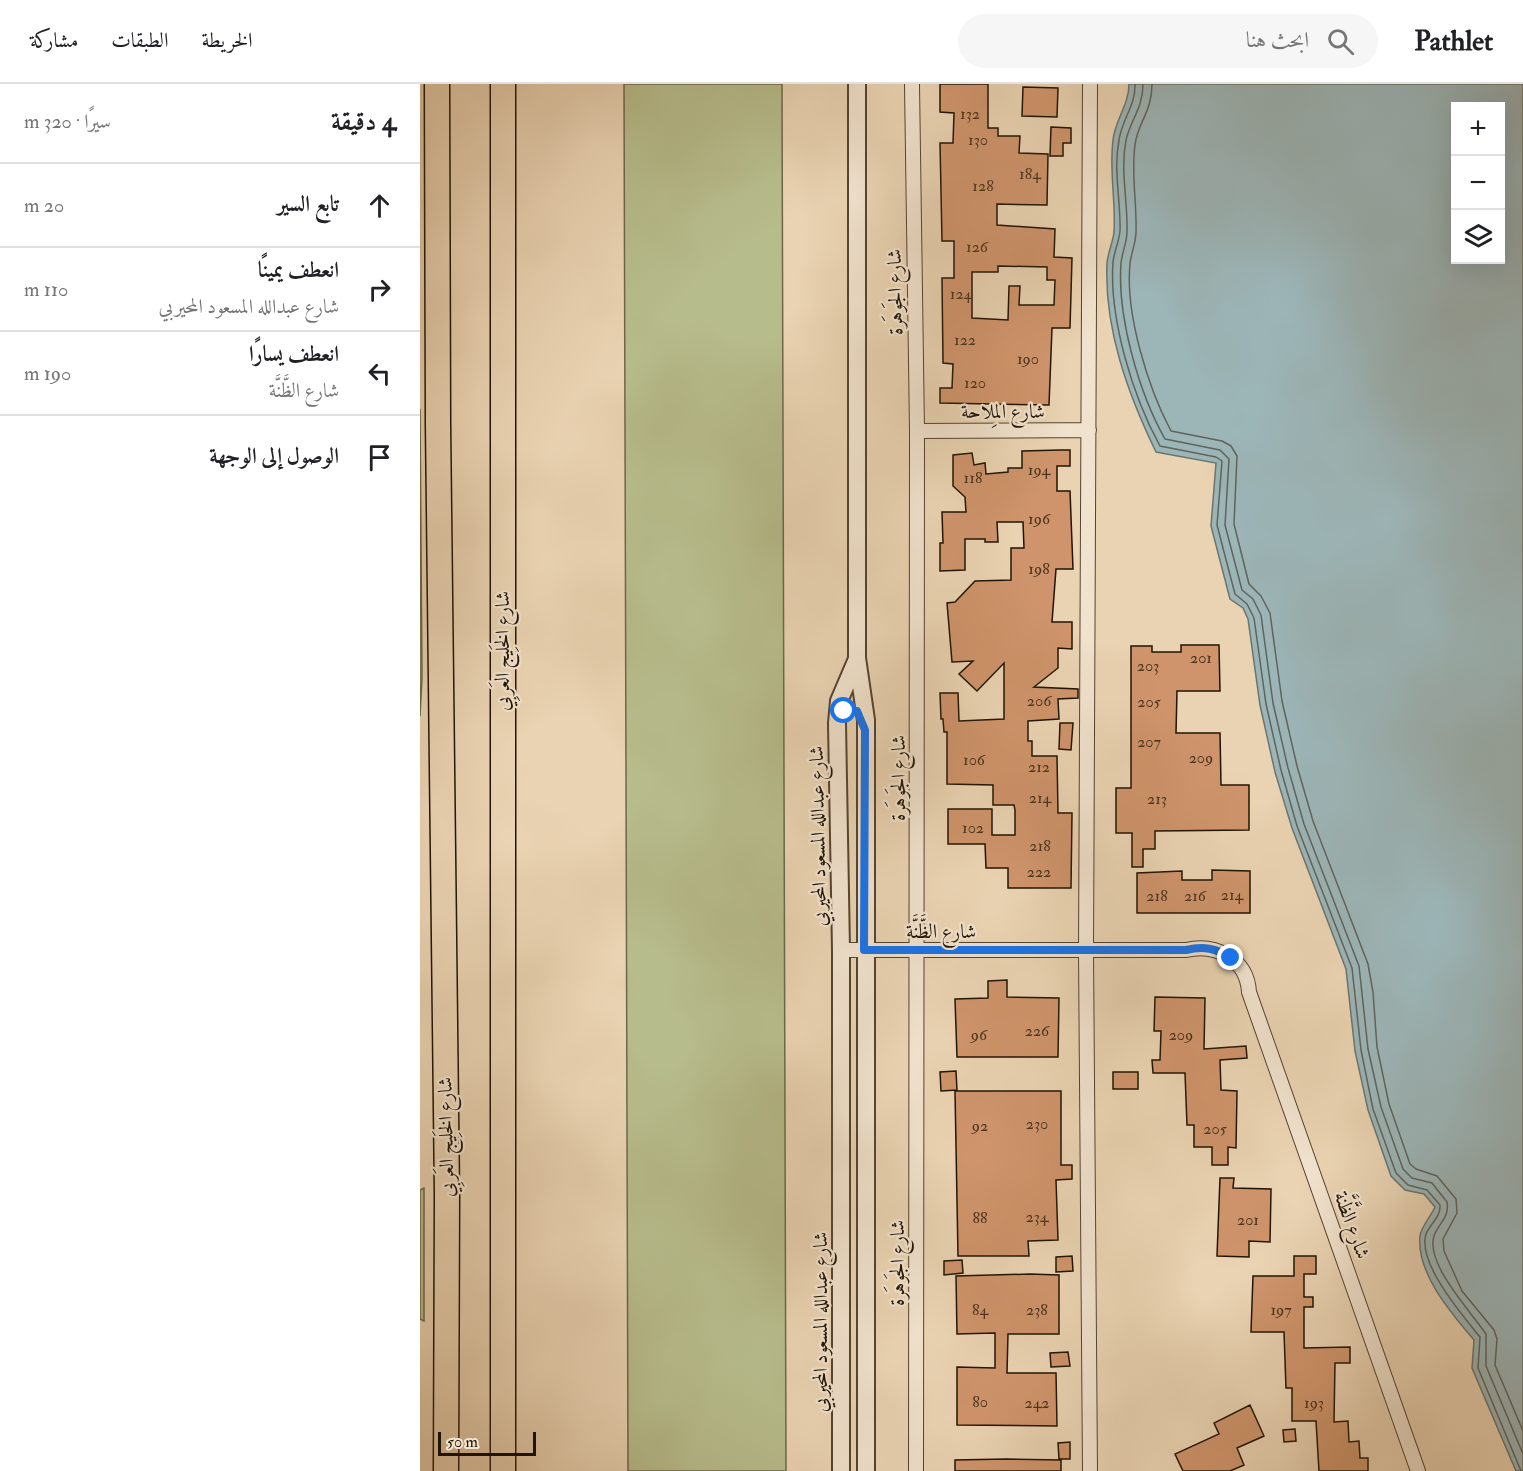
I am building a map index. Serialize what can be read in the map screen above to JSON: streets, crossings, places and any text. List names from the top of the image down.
{
  "streets": {
    "highway": ["شارع الخَلِيج العَربِي"],
    "street": [
      "شارع الجَوهَرة",
      "شارع المِلاحة",
      "شارع عبدالله المسعود المحيربي",
      "شارع الظَّنَّة"
    ]
  },
  "crossings": [
    ["شارع الجَوهَرة", "شارع المِلاحة"],
    ["شارع الجَوهَرة", "شارع الظَّنَّة"],
    ["شارع عبدالله المسعود المحيربي", "شارع الظَّنَّة"]
  ],
  "house_numbers": [
    "132",
    "130",
    "184",
    "128",
    "126",
    "124",
    "122",
    "190",
    "120",
    "194",
    "118",
    "196",
    "198",
    "201",
    "203",
    "206",
    "205",
    "207",
    "209",
    "106",
    "212",
    "214",
    "213",
    "102",
    "218",
    "222",
    "214",
    "218",
    "216",
    "226",
    "96",
    "209",
    "230",
    "92",
    "205",
    "234",
    "88",
    "201",
    "84",
    "238",
    "197",
    "80",
    "242",
    "193"
  ],
  "scale_bar": "50 m",
  "page": {
    "header": "Pathlet",
    "search": "ابحث هنا",
    "nav": ["الخريطة", "الطبقات", "مشاركة"],
    "heading": ["4 دقيقة", "سيرًا · 320 m"],
    "map_buttons": ["+", "−"],
    "list": [
      ["تابع السير", "20 m"],
      ["انعطف يمينًا", "شارع عبدالله المسعود المحيربي", "110 m"],
      ["انعطف يسارًا", "شارع الظَّنَّة", "190 m"],
      "الوصول إلى الوجهة"
    ],
    "scale": "50 m"
  }
}
